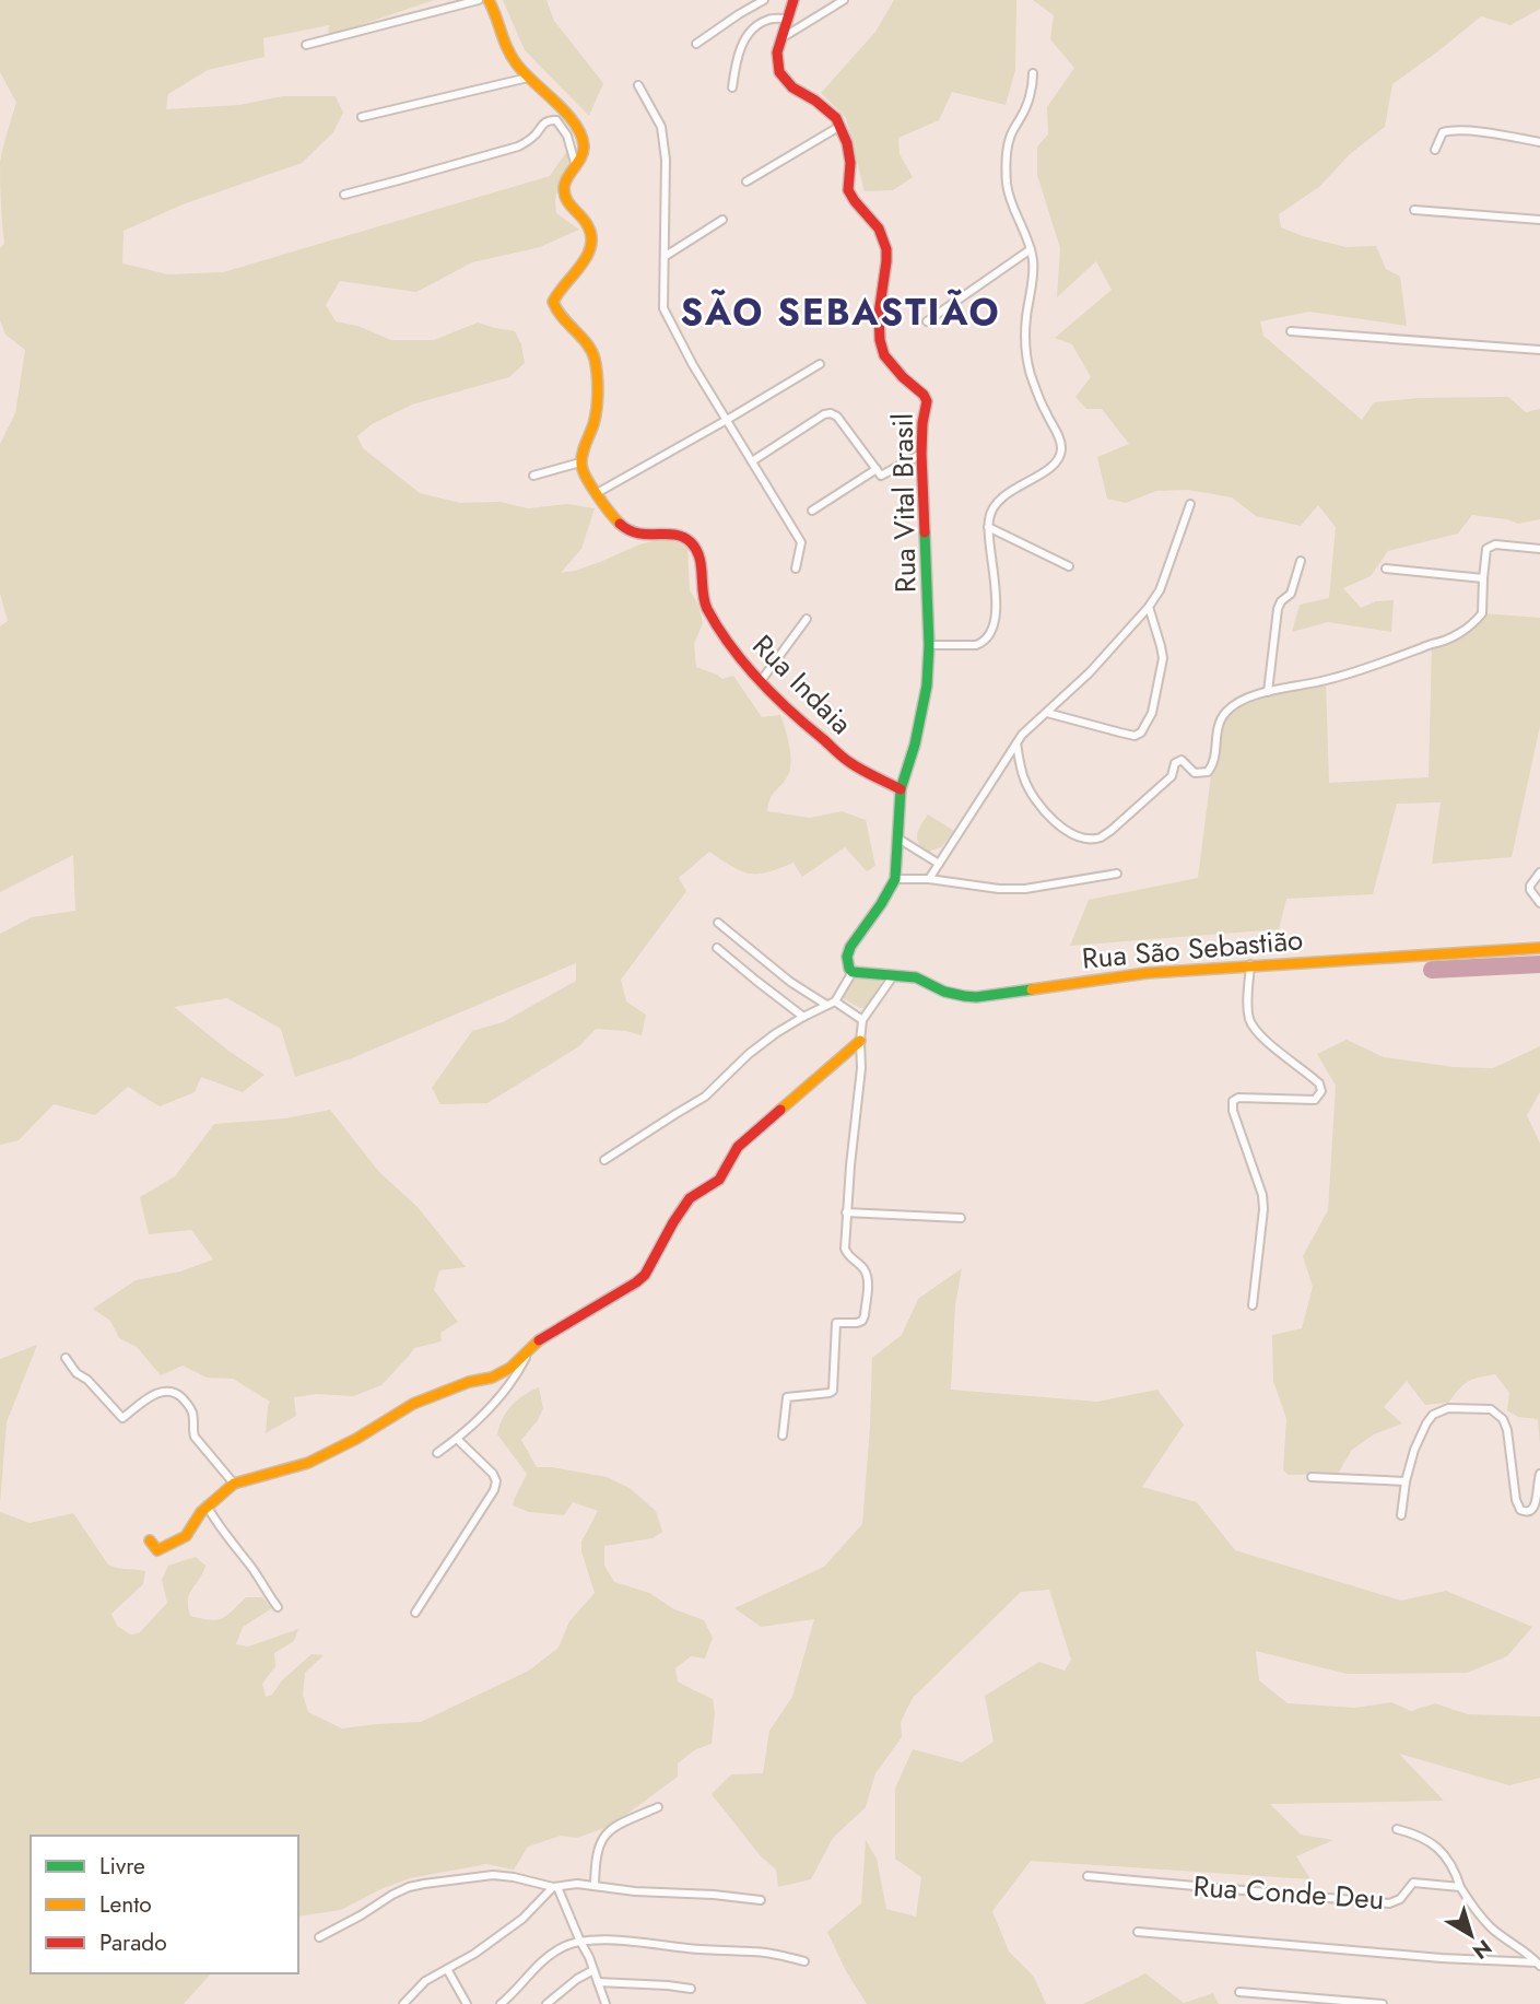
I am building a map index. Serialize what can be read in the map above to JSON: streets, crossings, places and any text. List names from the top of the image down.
{
  "streets": {
    "street": [
      "Rua Vital Brasil",
      "Rua Indaia",
      "Rua São Sebastião",
      "Rua Conde Deu"
    ]
  },
  "crossings": [
    ["Rua Vital Brasil", "Rua Indaia"]
  ],
  "districts": ["SÃO SEBASTIÃO"],
  "legend": ["Livre", "Lento", "Parado"],
  "north": "bottom right"
}
